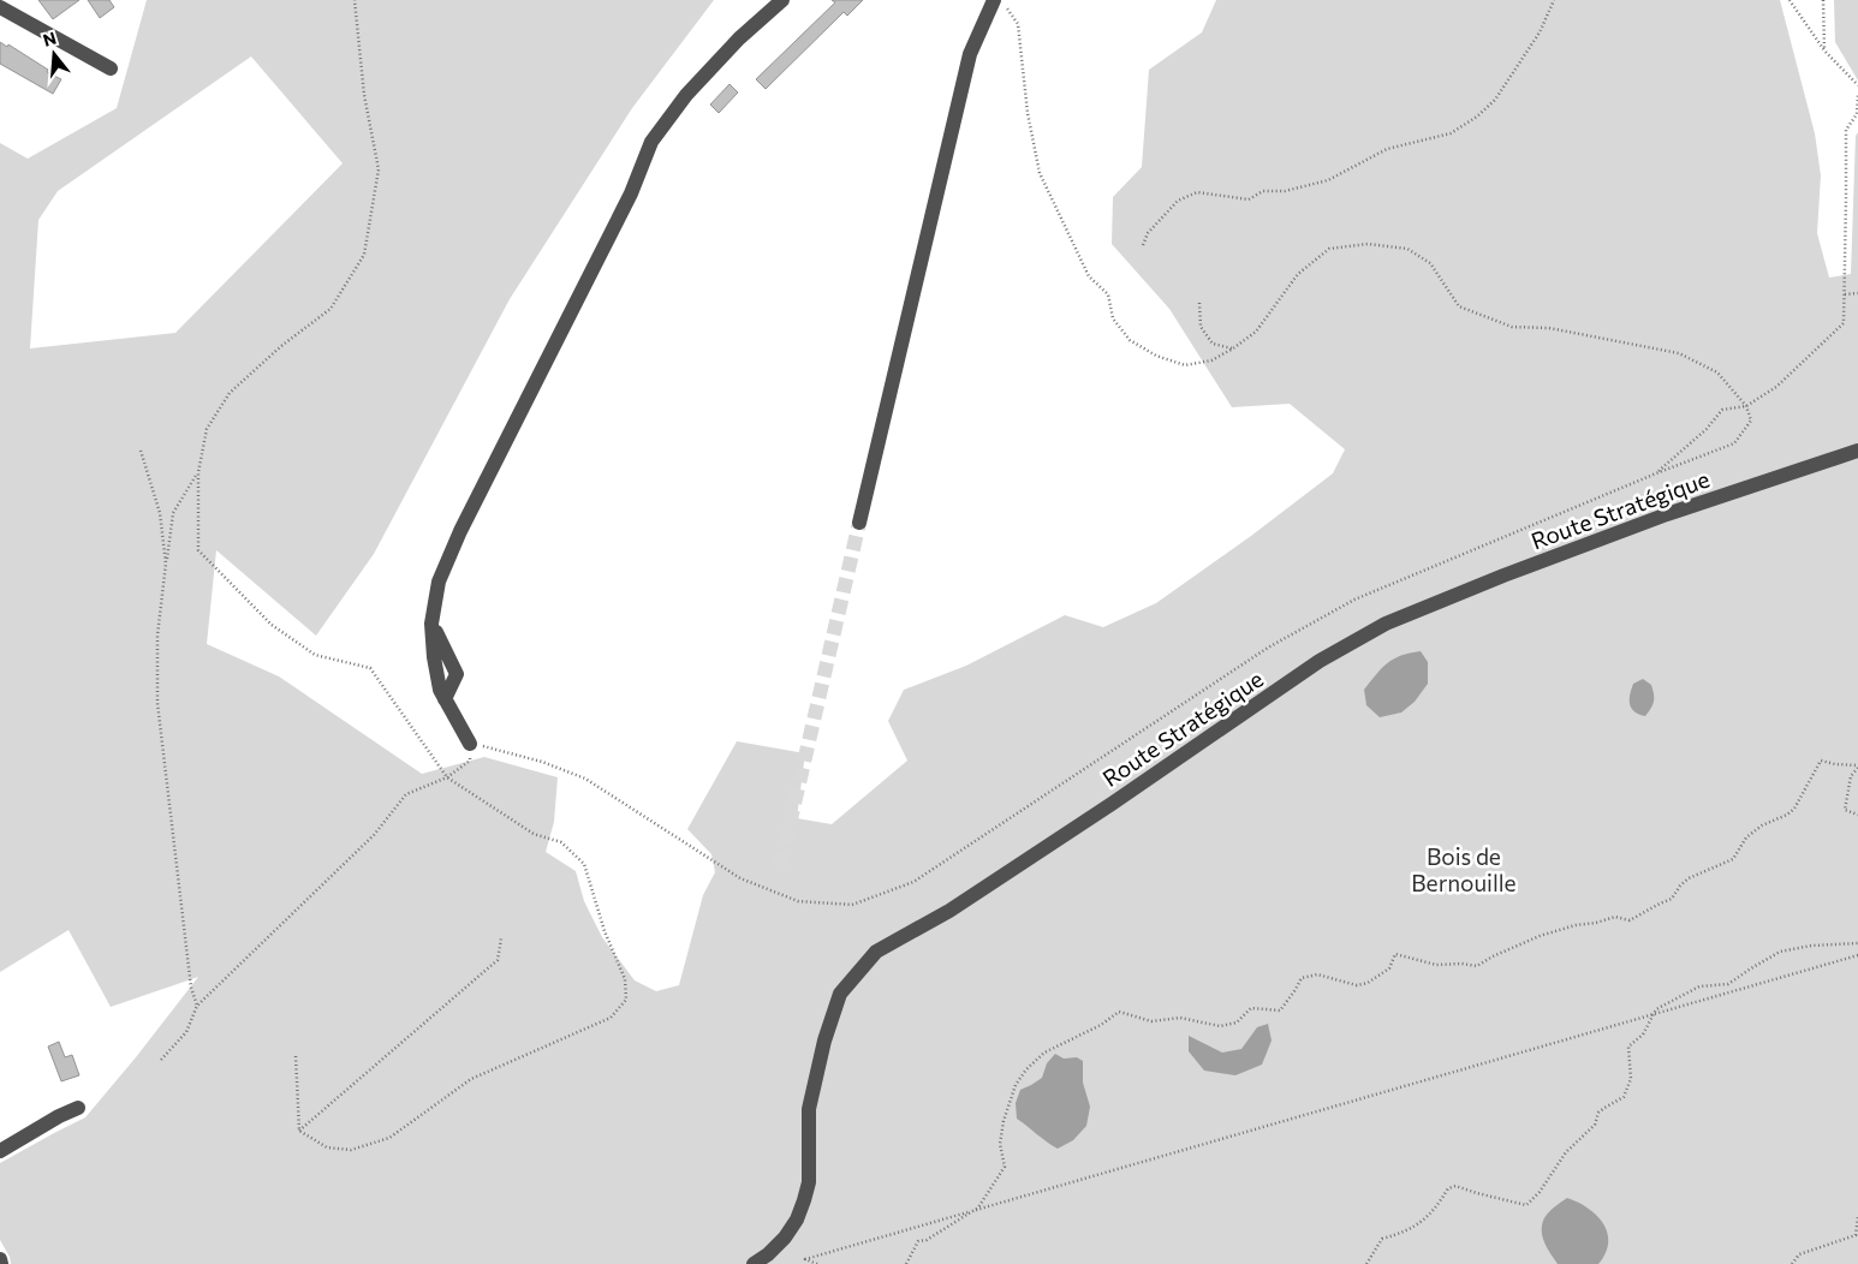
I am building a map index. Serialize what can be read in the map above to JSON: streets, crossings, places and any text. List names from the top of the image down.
{
  "streets": {
    "street": ["Route Stratégique"]
  },
  "parks": ["Bois de Bernouille"],
  "north": "top"
}
